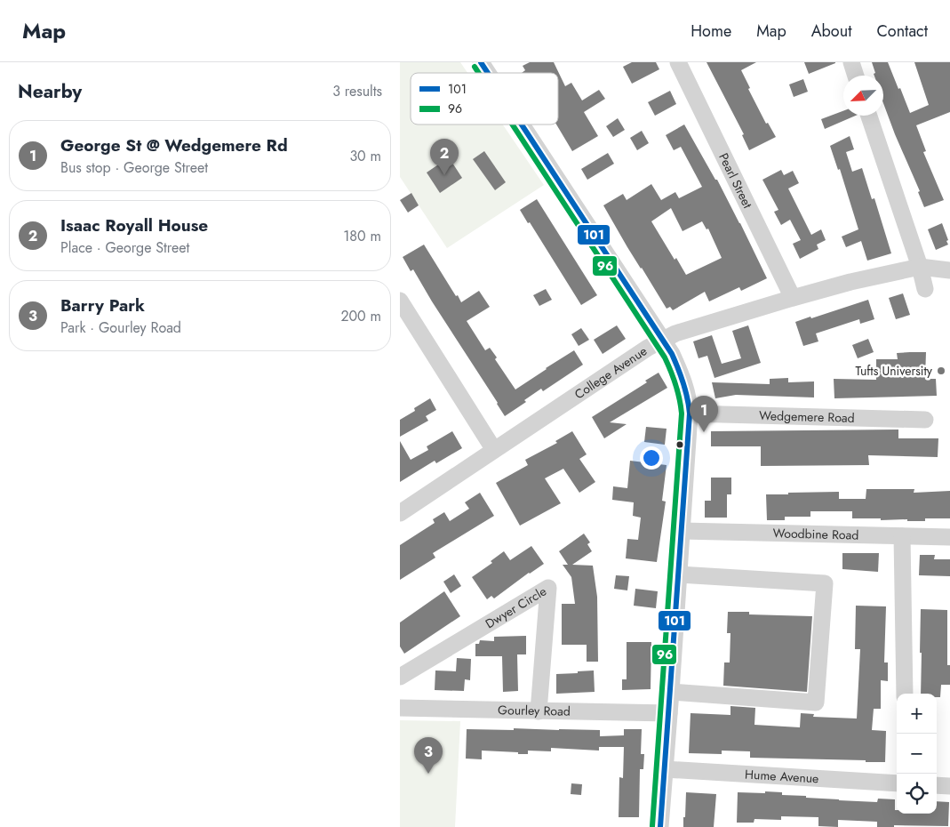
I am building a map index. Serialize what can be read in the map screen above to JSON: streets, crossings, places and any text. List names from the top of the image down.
{
  "streets": {
    "street": [
      "Pearl Street",
      "College Avenue",
      "Wedgemere Road",
      "Woodbine Road",
      "Dwyer Circle",
      "Gourley Road",
      "Hume Avenue"
    ]
  },
  "crossings": [
    ["Pearl Street", "College Avenue"],
    ["Dwyer Circle", "Gourley Road"]
  ],
  "places": ["Tufts University"],
  "lines": ["transit line 101", "transit line 96"],
  "legend": ["101", "96"],
  "north": "bottom left",
  "page": {
    "header": "Map",
    "nav": [
      "Home",
      "Map",
      "About",
      "Contact"
    ],
    "heading": ["Nearby", "3 results"],
    "list": [
      {
        "mark": "1",
        "name": "George St @ Wedgemere Rd",
        "note": "Bus stop · George Street",
        "value": "30 m"
      },
      {
        "mark": "2",
        "name": "Isaac Royall House",
        "note": "Place · George Street",
        "value": "180 m"
      },
      {
        "mark": "3",
        "name": "Barry Park",
        "note": "Park · Gourley Road",
        "value": "200 m"
      }
    ],
    "pins": ["2", "1", "3"],
    "map_buttons": ["+", "−"]
  }
}
